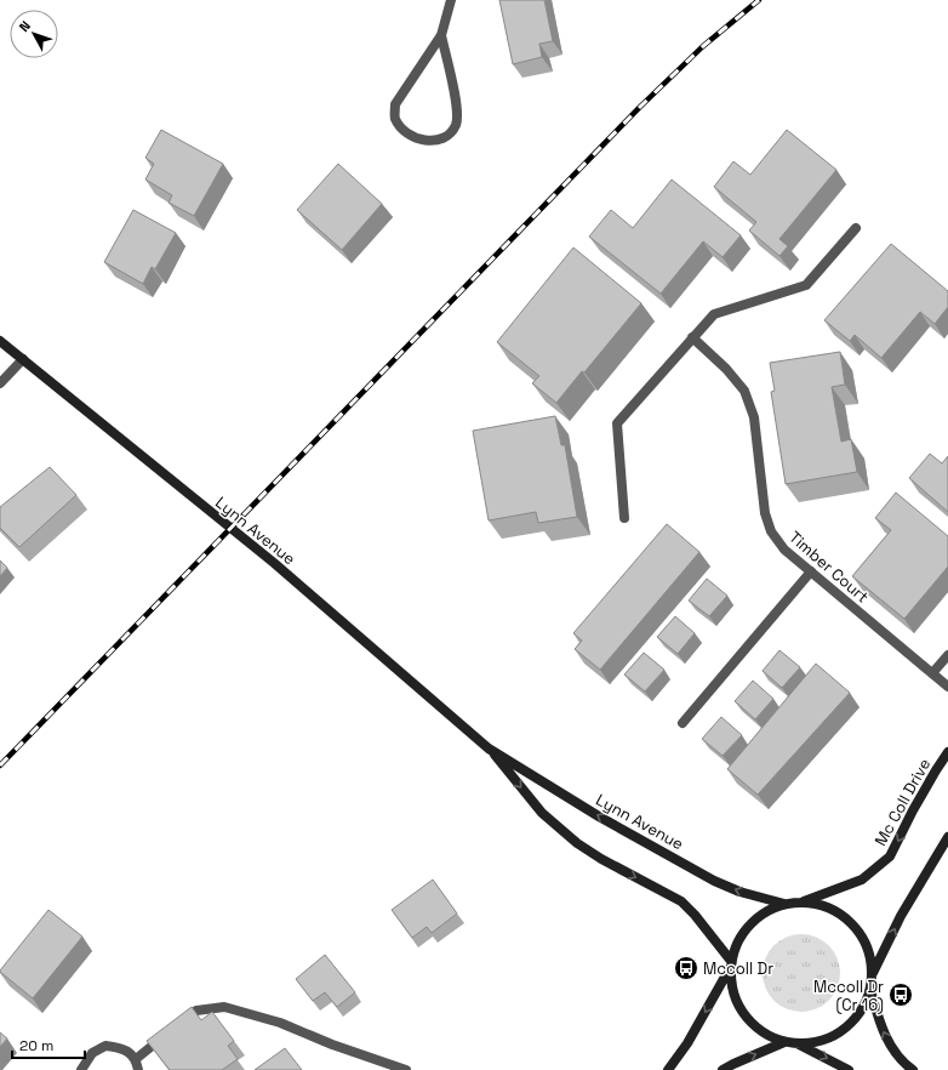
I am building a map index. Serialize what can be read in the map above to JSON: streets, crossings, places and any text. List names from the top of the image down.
{
  "streets": {
    "main road": ["Lynn Avenue", "Mc Coll Drive"],
    "street": ["Timber Court"]
  },
  "crossings": [
    ["Lynn Avenue", "Mc Coll Drive"]
  ],
  "places": {
    "bus stop": ["Mccoll Dr", "Mccoll Dr (Cr 16)"]
  },
  "scale_bar": "20 m",
  "north": "top left"
}
